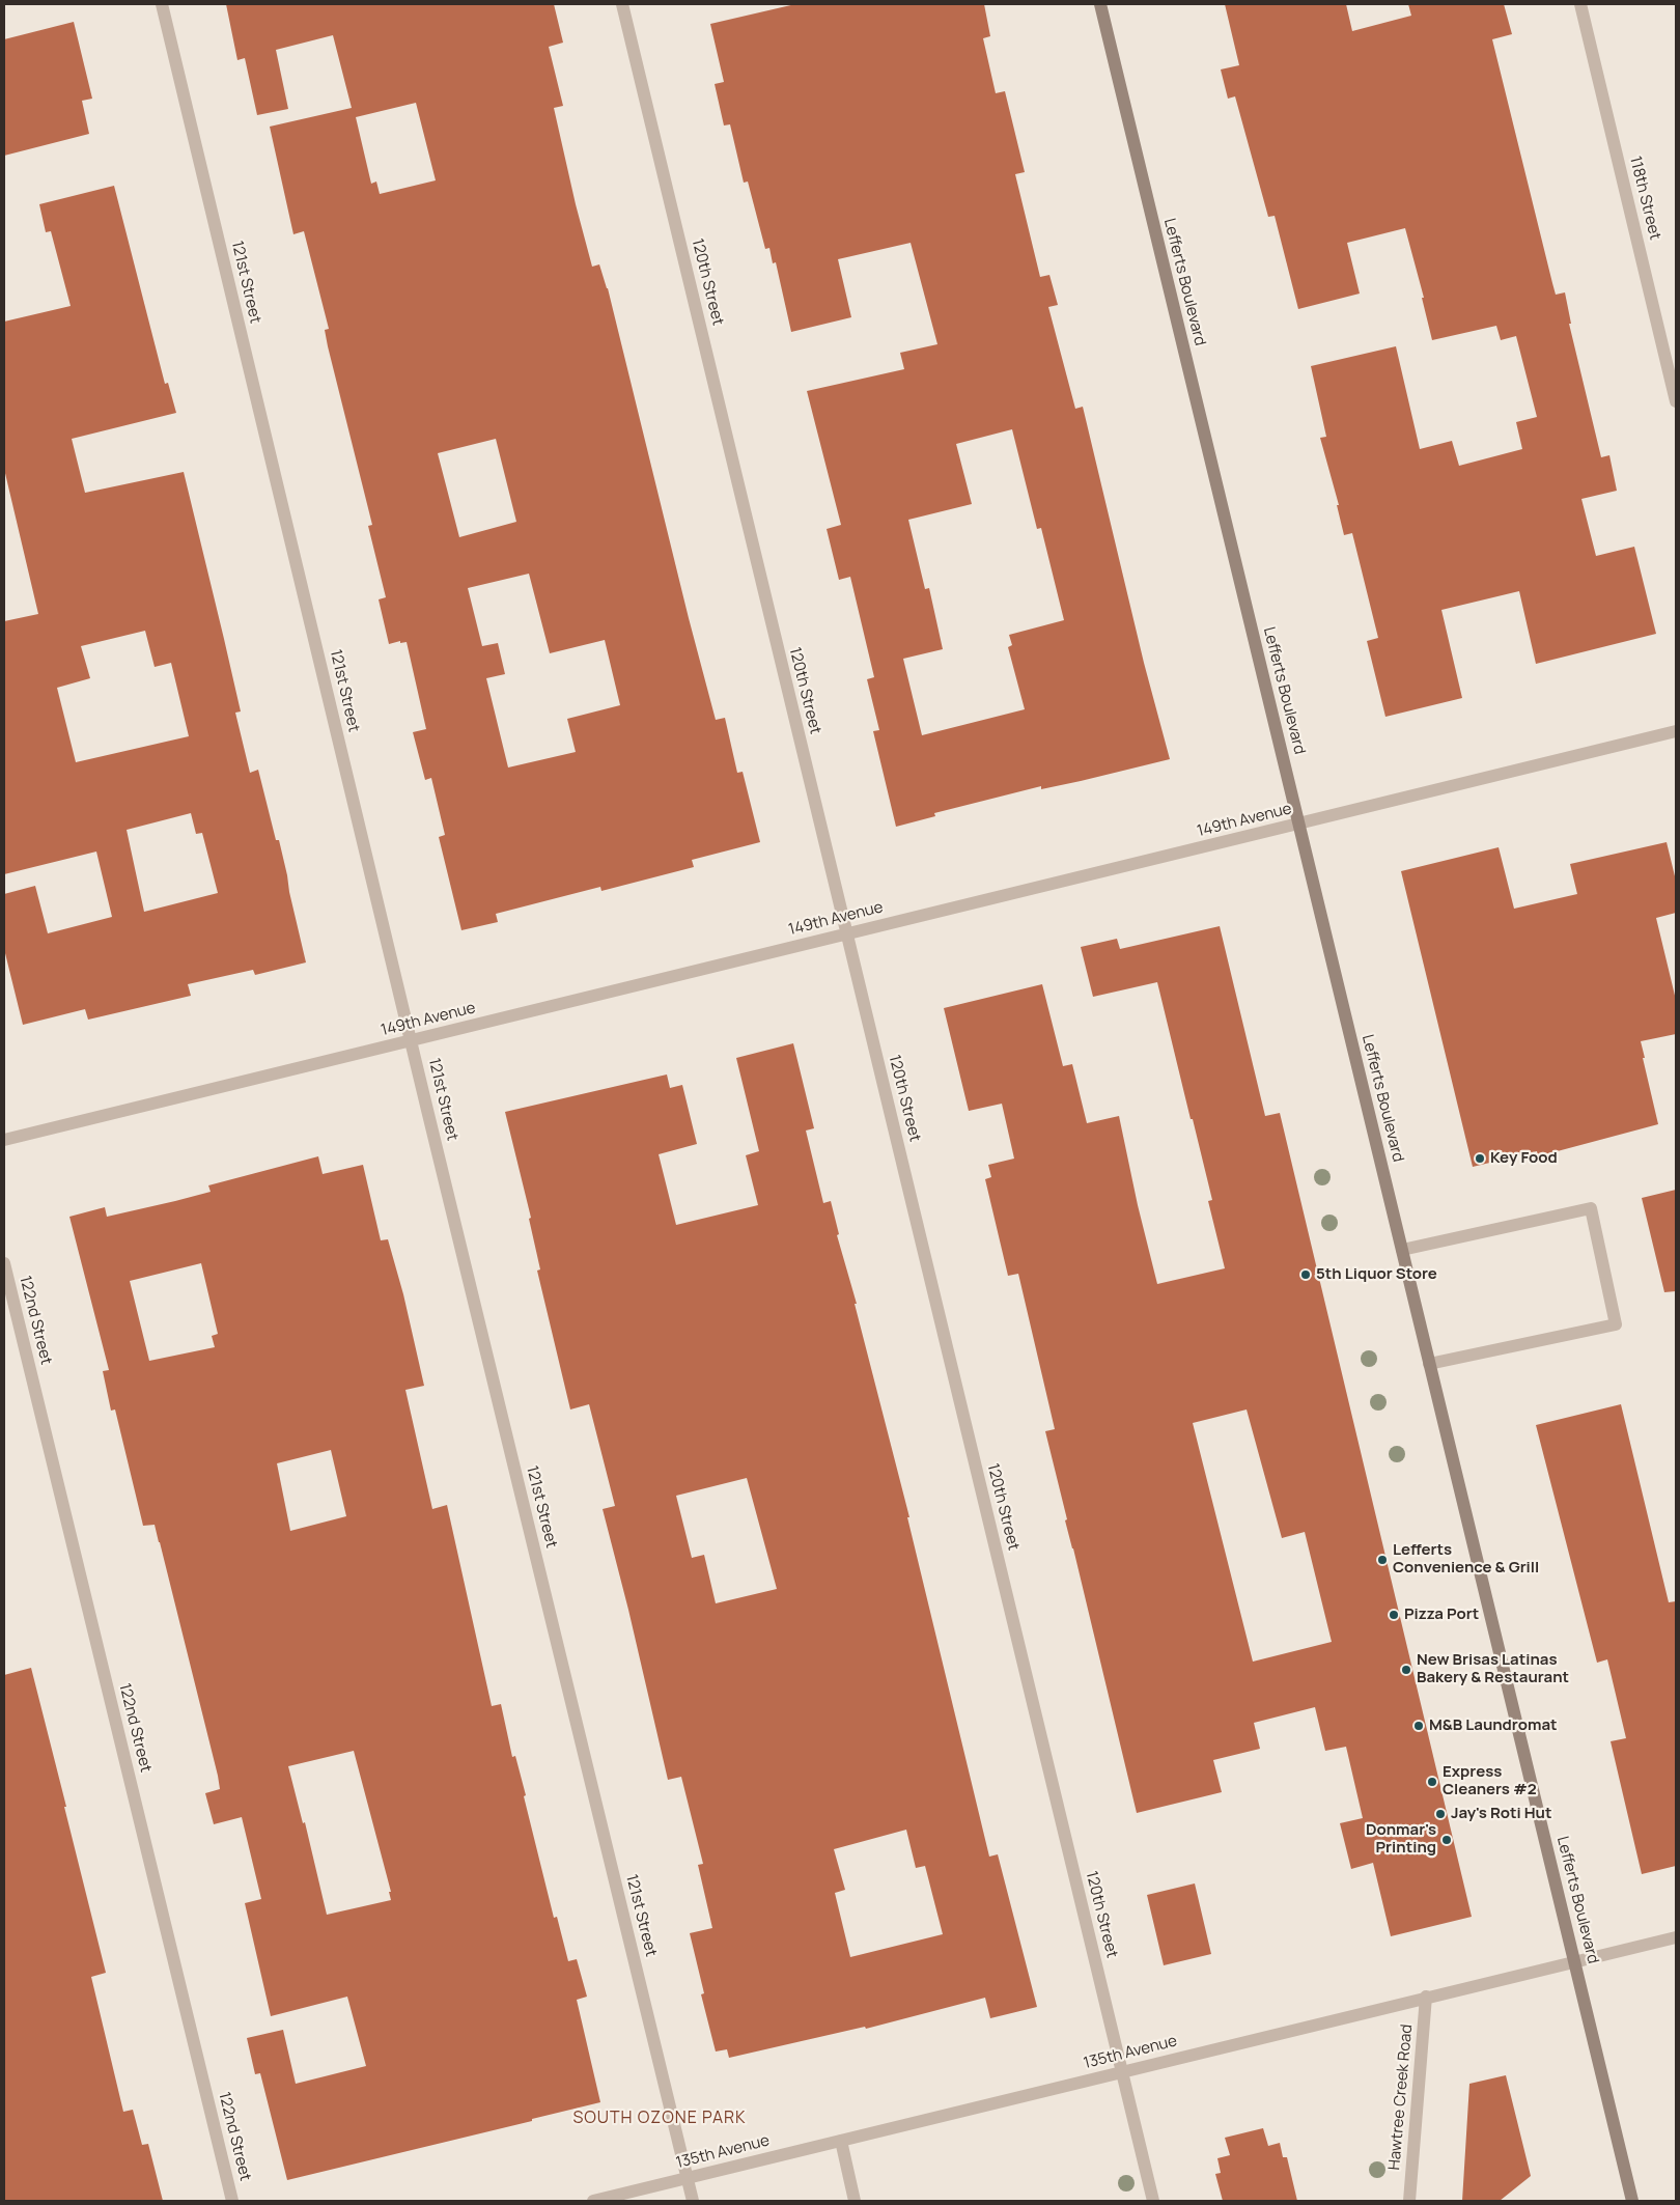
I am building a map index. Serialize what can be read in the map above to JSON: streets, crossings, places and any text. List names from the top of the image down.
{
  "streets": {
    "main road": ["Lefferts Boulevard"],
    "street": [
      "118th Street",
      "121st Street",
      "120th Street",
      "149th Avenue",
      "122nd Street",
      "135th Avenue",
      "Hawtree Creek Road"
    ]
  },
  "crossings": [
    ["121st Street", "149th Avenue"],
    ["121st Street", "135th Avenue"],
    ["120th Street", "149th Avenue"],
    ["120th Street", "135th Avenue"],
    ["Lefferts Boulevard", "149th Avenue"],
    ["Lefferts Boulevard", "135th Avenue"],
    ["135th Avenue", "Hawtree Creek Road"]
  ],
  "districts": ["SOUTH OZONE PARK"],
  "places": [
    "Key Food",
    "5th Liquor Store",
    "Lefferts Convenience & Grill",
    "Pizza Port",
    "New Brisas Latinas Bakery & Restaurant",
    "M&B Laundromat",
    "Express Cleaners #2",
    "Jay's Roti Hut",
    "Donmar's Printing"
  ]
}
